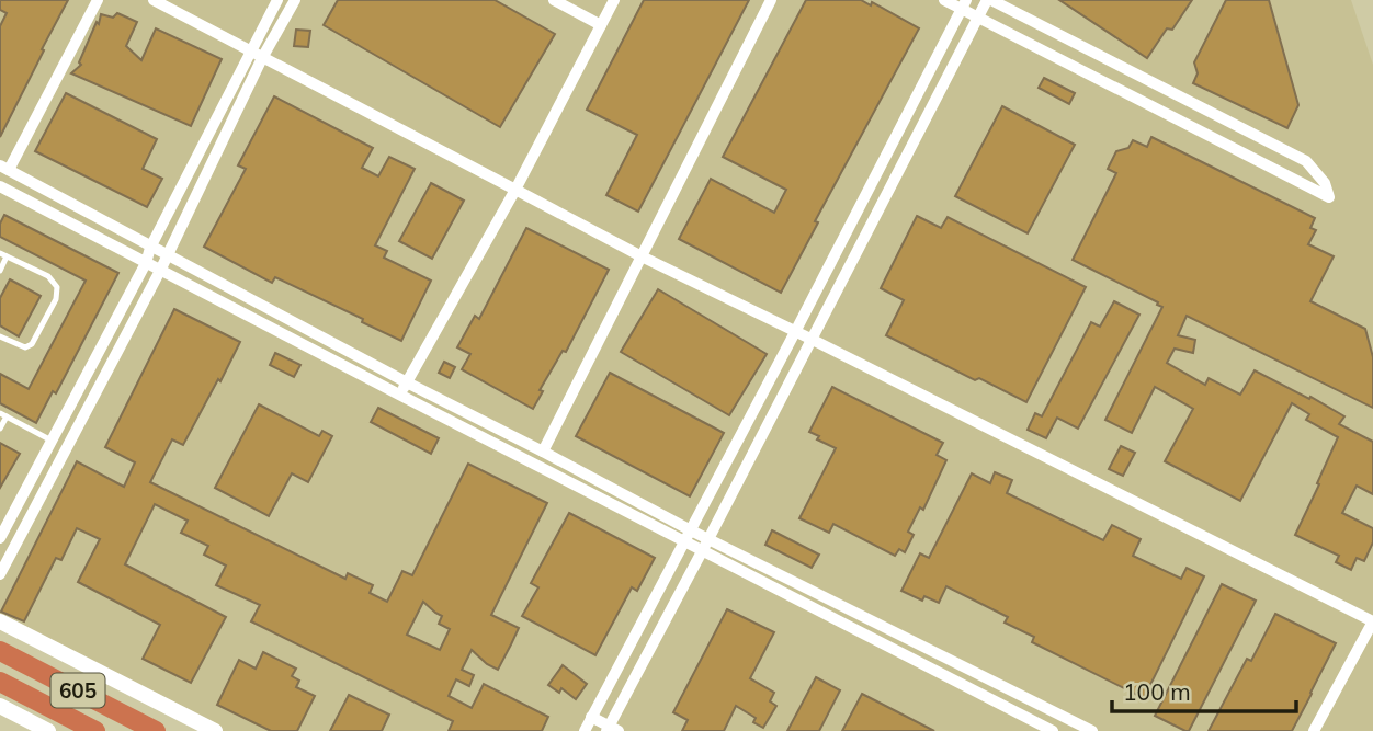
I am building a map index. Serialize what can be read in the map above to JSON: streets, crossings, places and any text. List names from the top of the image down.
{
  "streets": {
    "highway": ["605"]
  },
  "scale_bar": "100 m"
}
